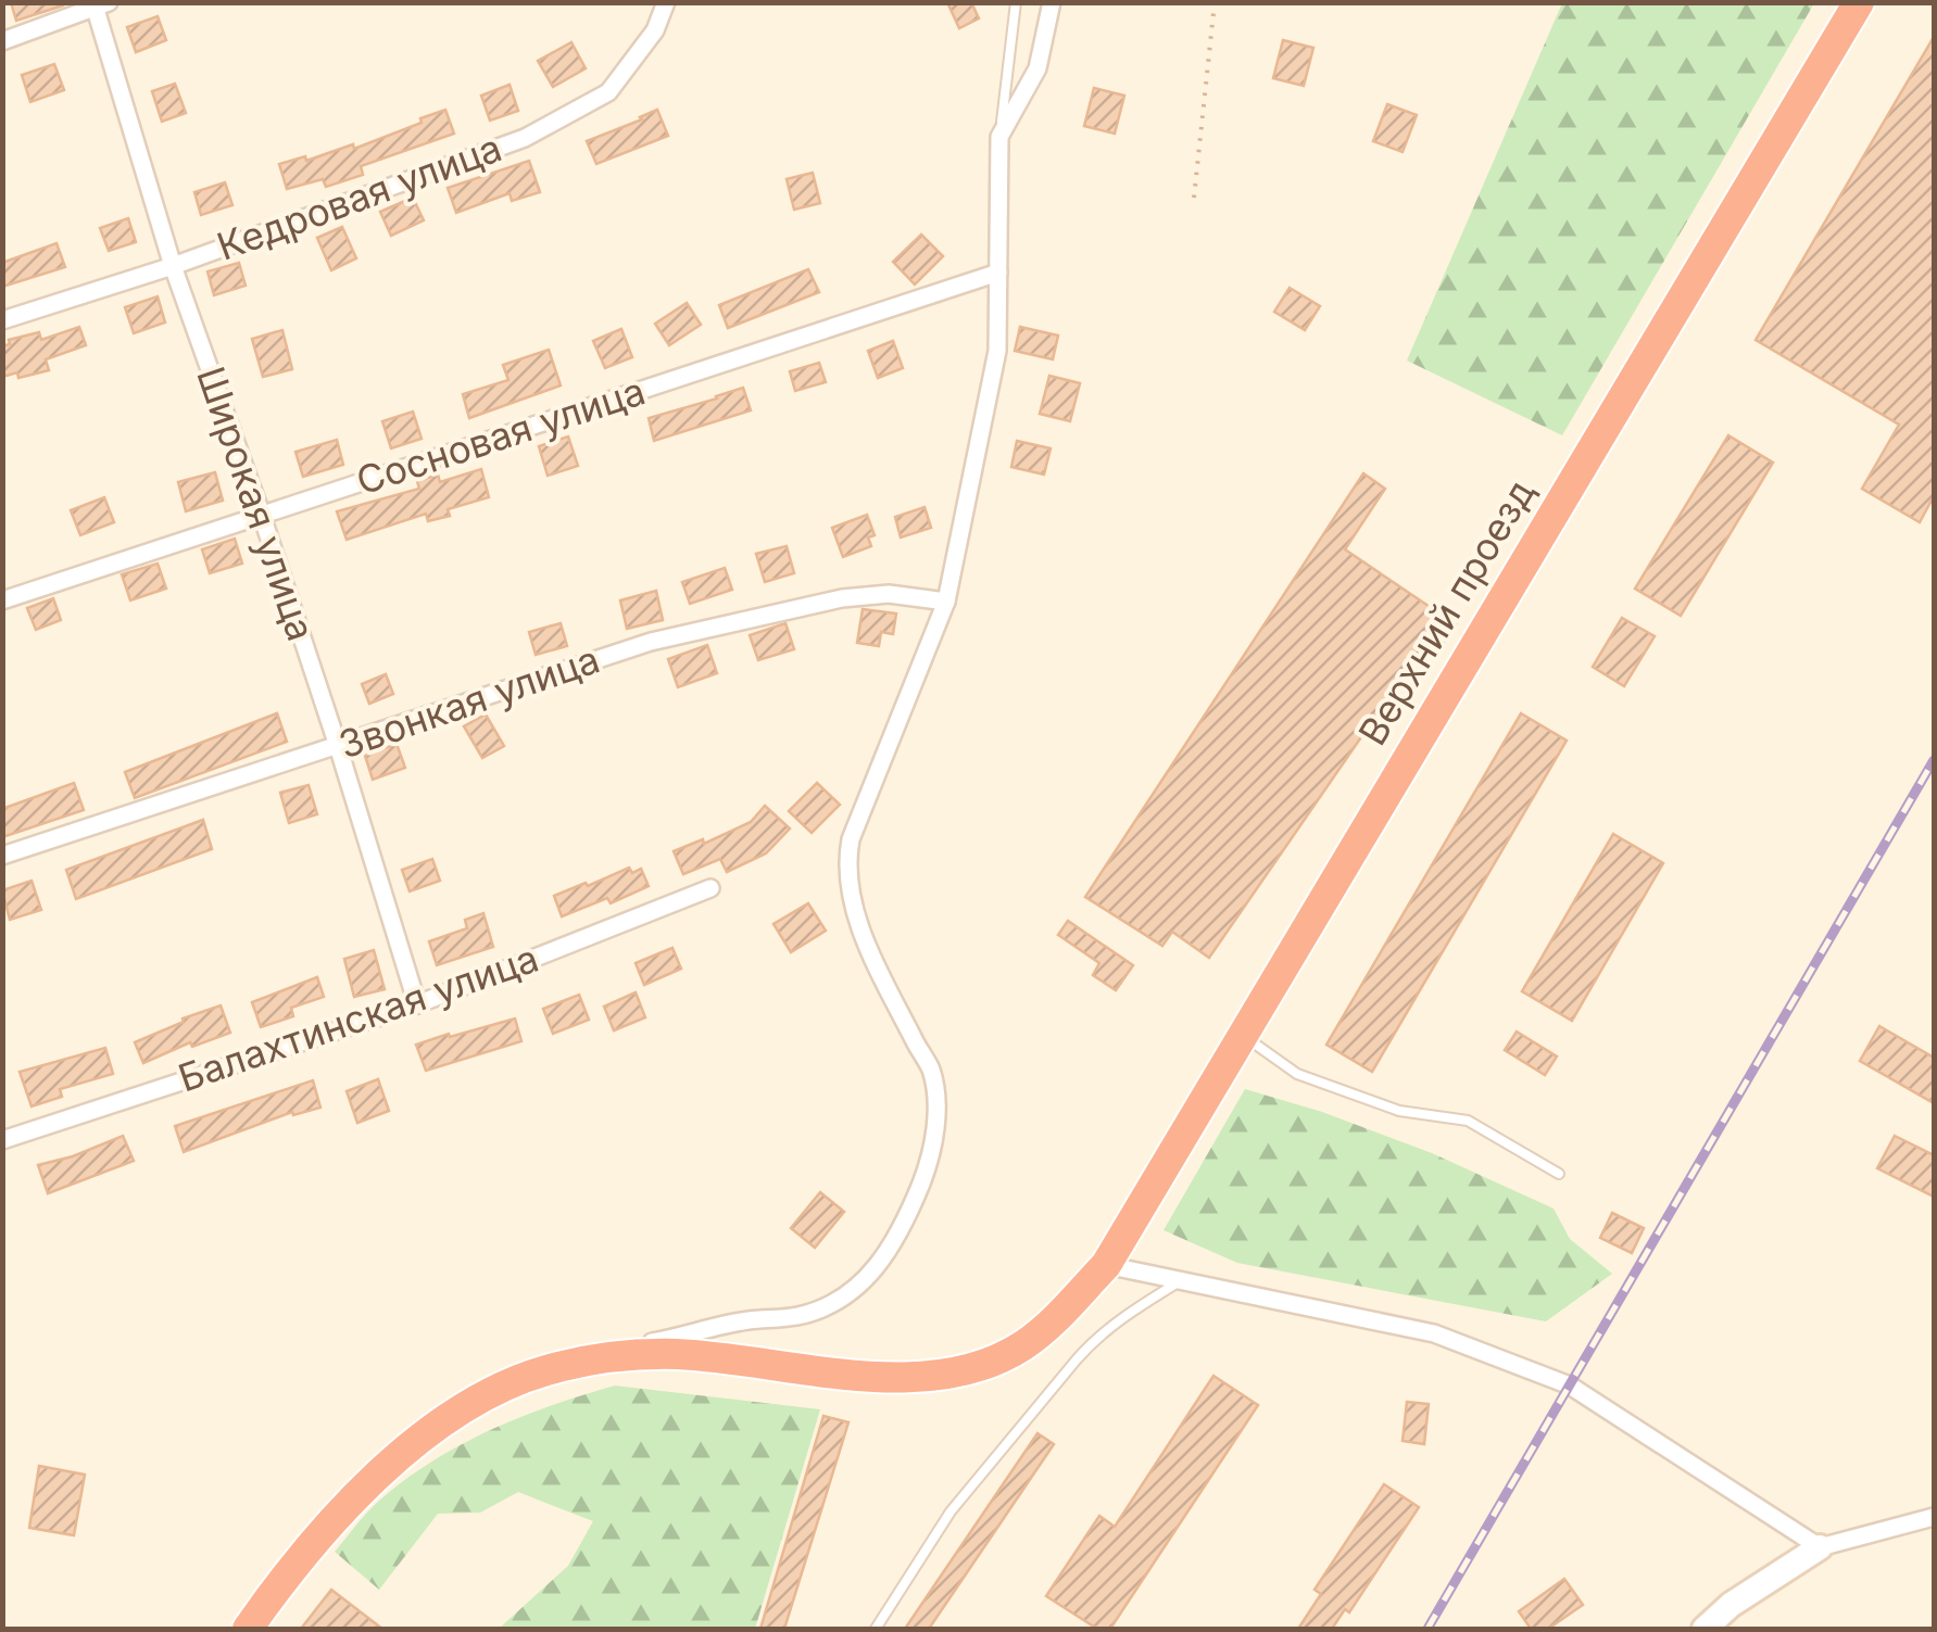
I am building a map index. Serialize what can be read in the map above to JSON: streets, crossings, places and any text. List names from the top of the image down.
{
  "streets": {
    "highway": ["Верхний проезд"],
    "street": [
      "Кедровая улица",
      "Сосновая улица",
      "Широкая улица",
      "Звонкая улица",
      "Балахтинская улица"
    ]
  },
  "crossings": [
    ["Кедровая улица", "Широкая улица"],
    ["Сосновая улица", "Широкая улица"],
    ["Широкая улица", "Звонкая улица"],
    ["Широкая улица", "Балахтинская улица"]
  ]
}
